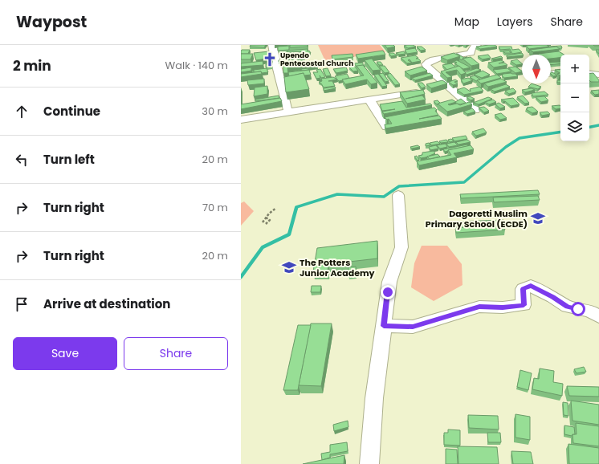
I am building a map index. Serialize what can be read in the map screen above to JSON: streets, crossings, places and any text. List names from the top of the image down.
{
  "places": {
    "church": ["Upendo Pentecostal Church"],
    "school or university": ["Dagoretti Muslim Primary School (ECDE)", "The Potters Junior Academy"]
  },
  "north": "bottom",
  "page": {
    "header": "Waypost",
    "nav": ["Map", "Layers", "Share"],
    "heading": ["2 min", "Walk · 140 m"],
    "map_buttons": ["+", "−"],
    "list": [
      ["Continue", "30 m"],
      ["Turn left", "20 m"],
      ["Turn right", "70 m"],
      ["Turn right", "20 m"],
      "Arrive at destination"
    ],
    "buttons": ["Save", "Share"]
  }
}
